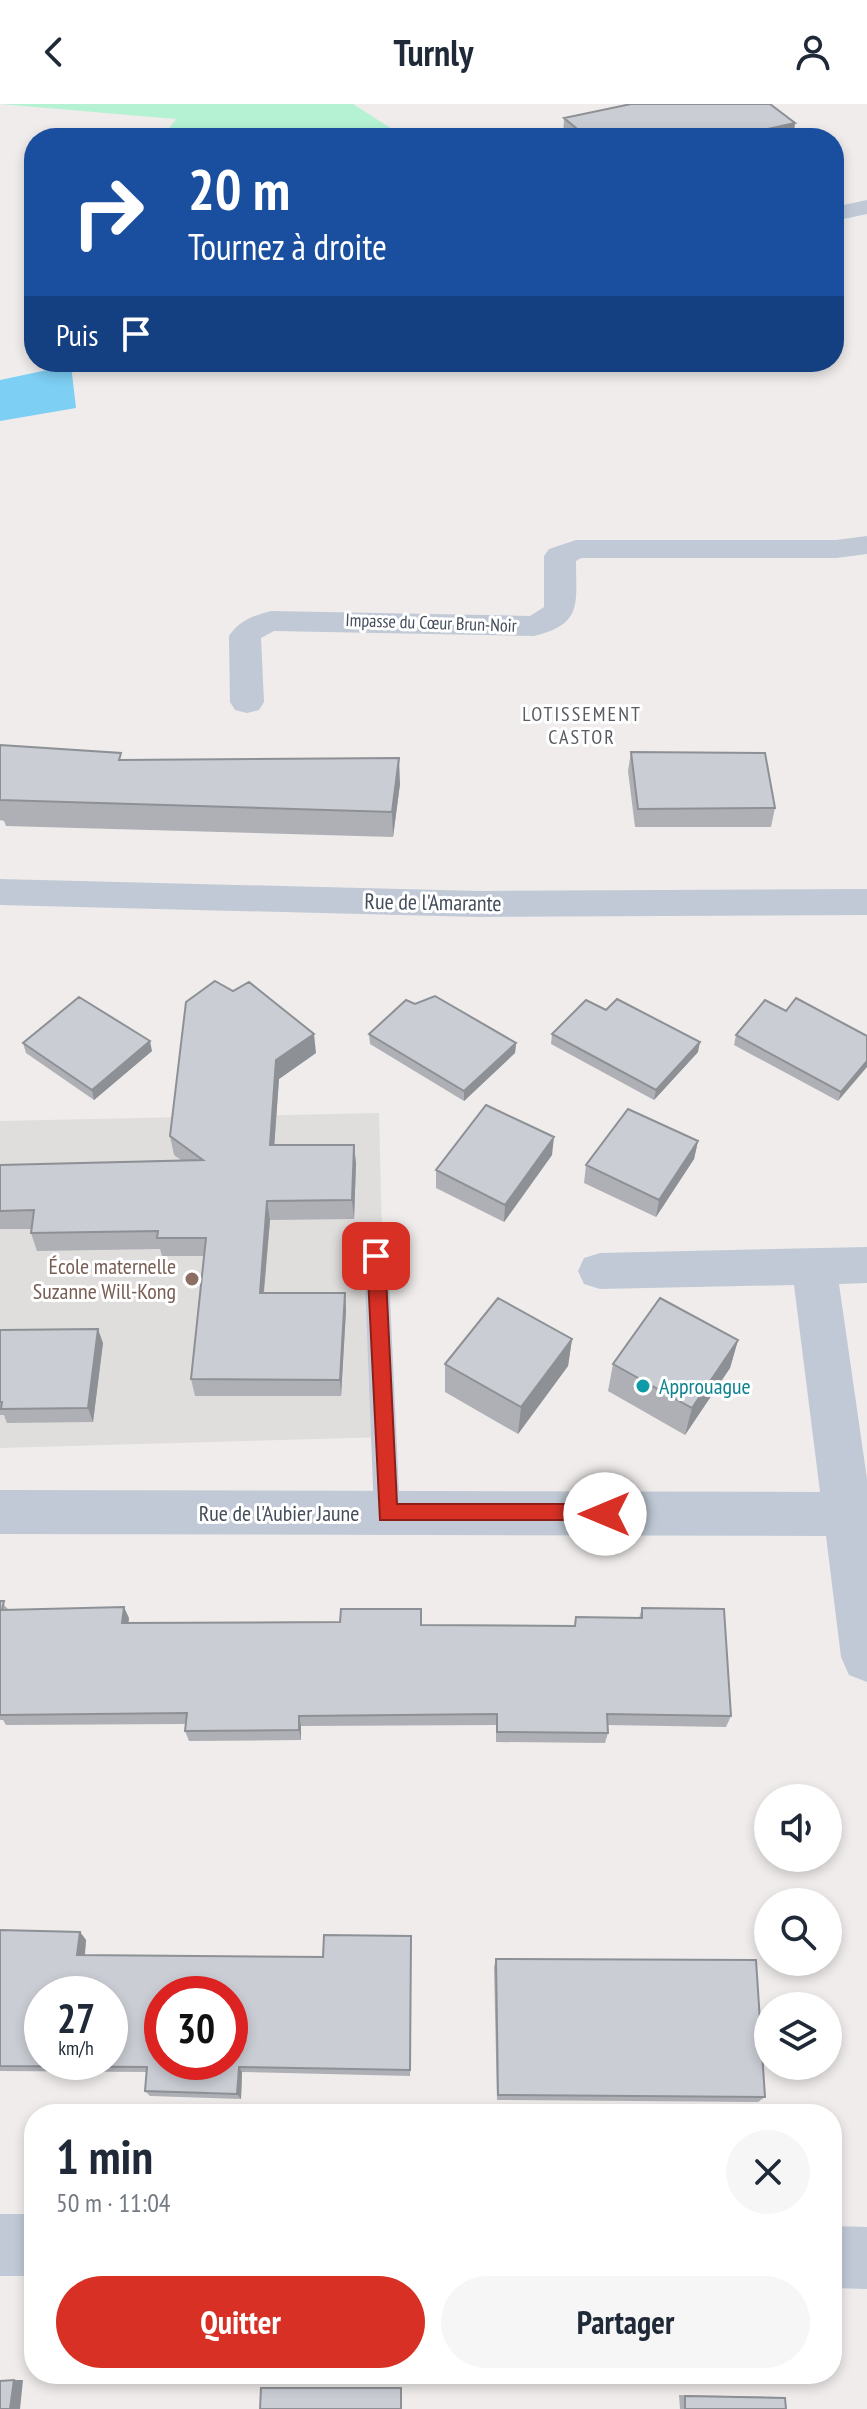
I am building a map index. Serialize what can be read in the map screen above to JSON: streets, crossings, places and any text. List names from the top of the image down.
{
  "streets": {
    "street": ["Impasse du Cœur Brun-Noir", "Rue de l'Amarante", "Rue de l'Aubier Jaune"]
  },
  "districts": ["LOTISSEMENT CASTOR"],
  "places": ["École maternelle Suzanne Will-Kong", "Approuague"],
  "page": {
    "header": "Turnly",
    "turn": ["20 m", "Tournez à droite"],
    "then": "Puis",
    "speed": "27 km/h",
    "limit": "30",
    "heading": ["1 min", "50 m · 11:04"],
    "buttons": ["Quitter", "Partager"]
  }
}
